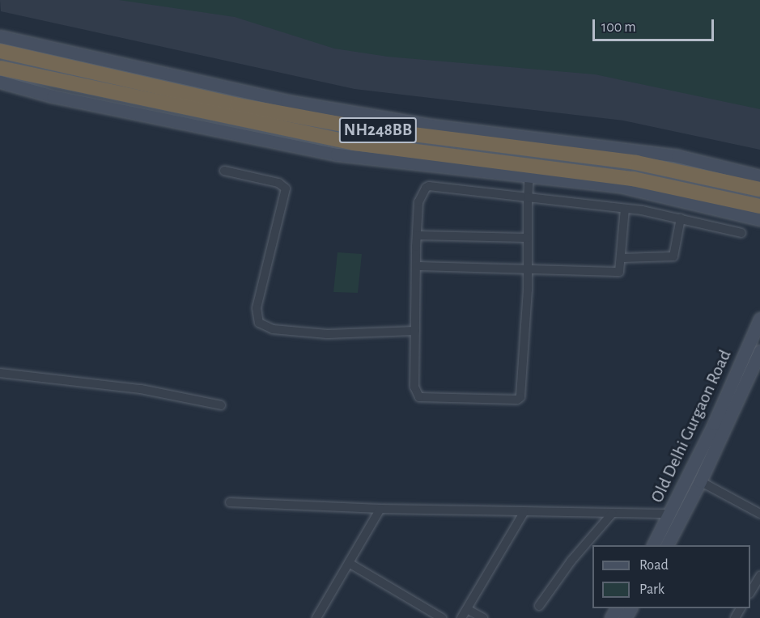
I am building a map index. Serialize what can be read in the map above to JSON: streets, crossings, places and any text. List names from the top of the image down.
{
  "streets": {
    "highway": ["NH248BB"],
    "street": ["Old Delhi Gurgaon Road"]
  },
  "legend": ["Road", "Park"],
  "scale_bar": "100 m"
}
